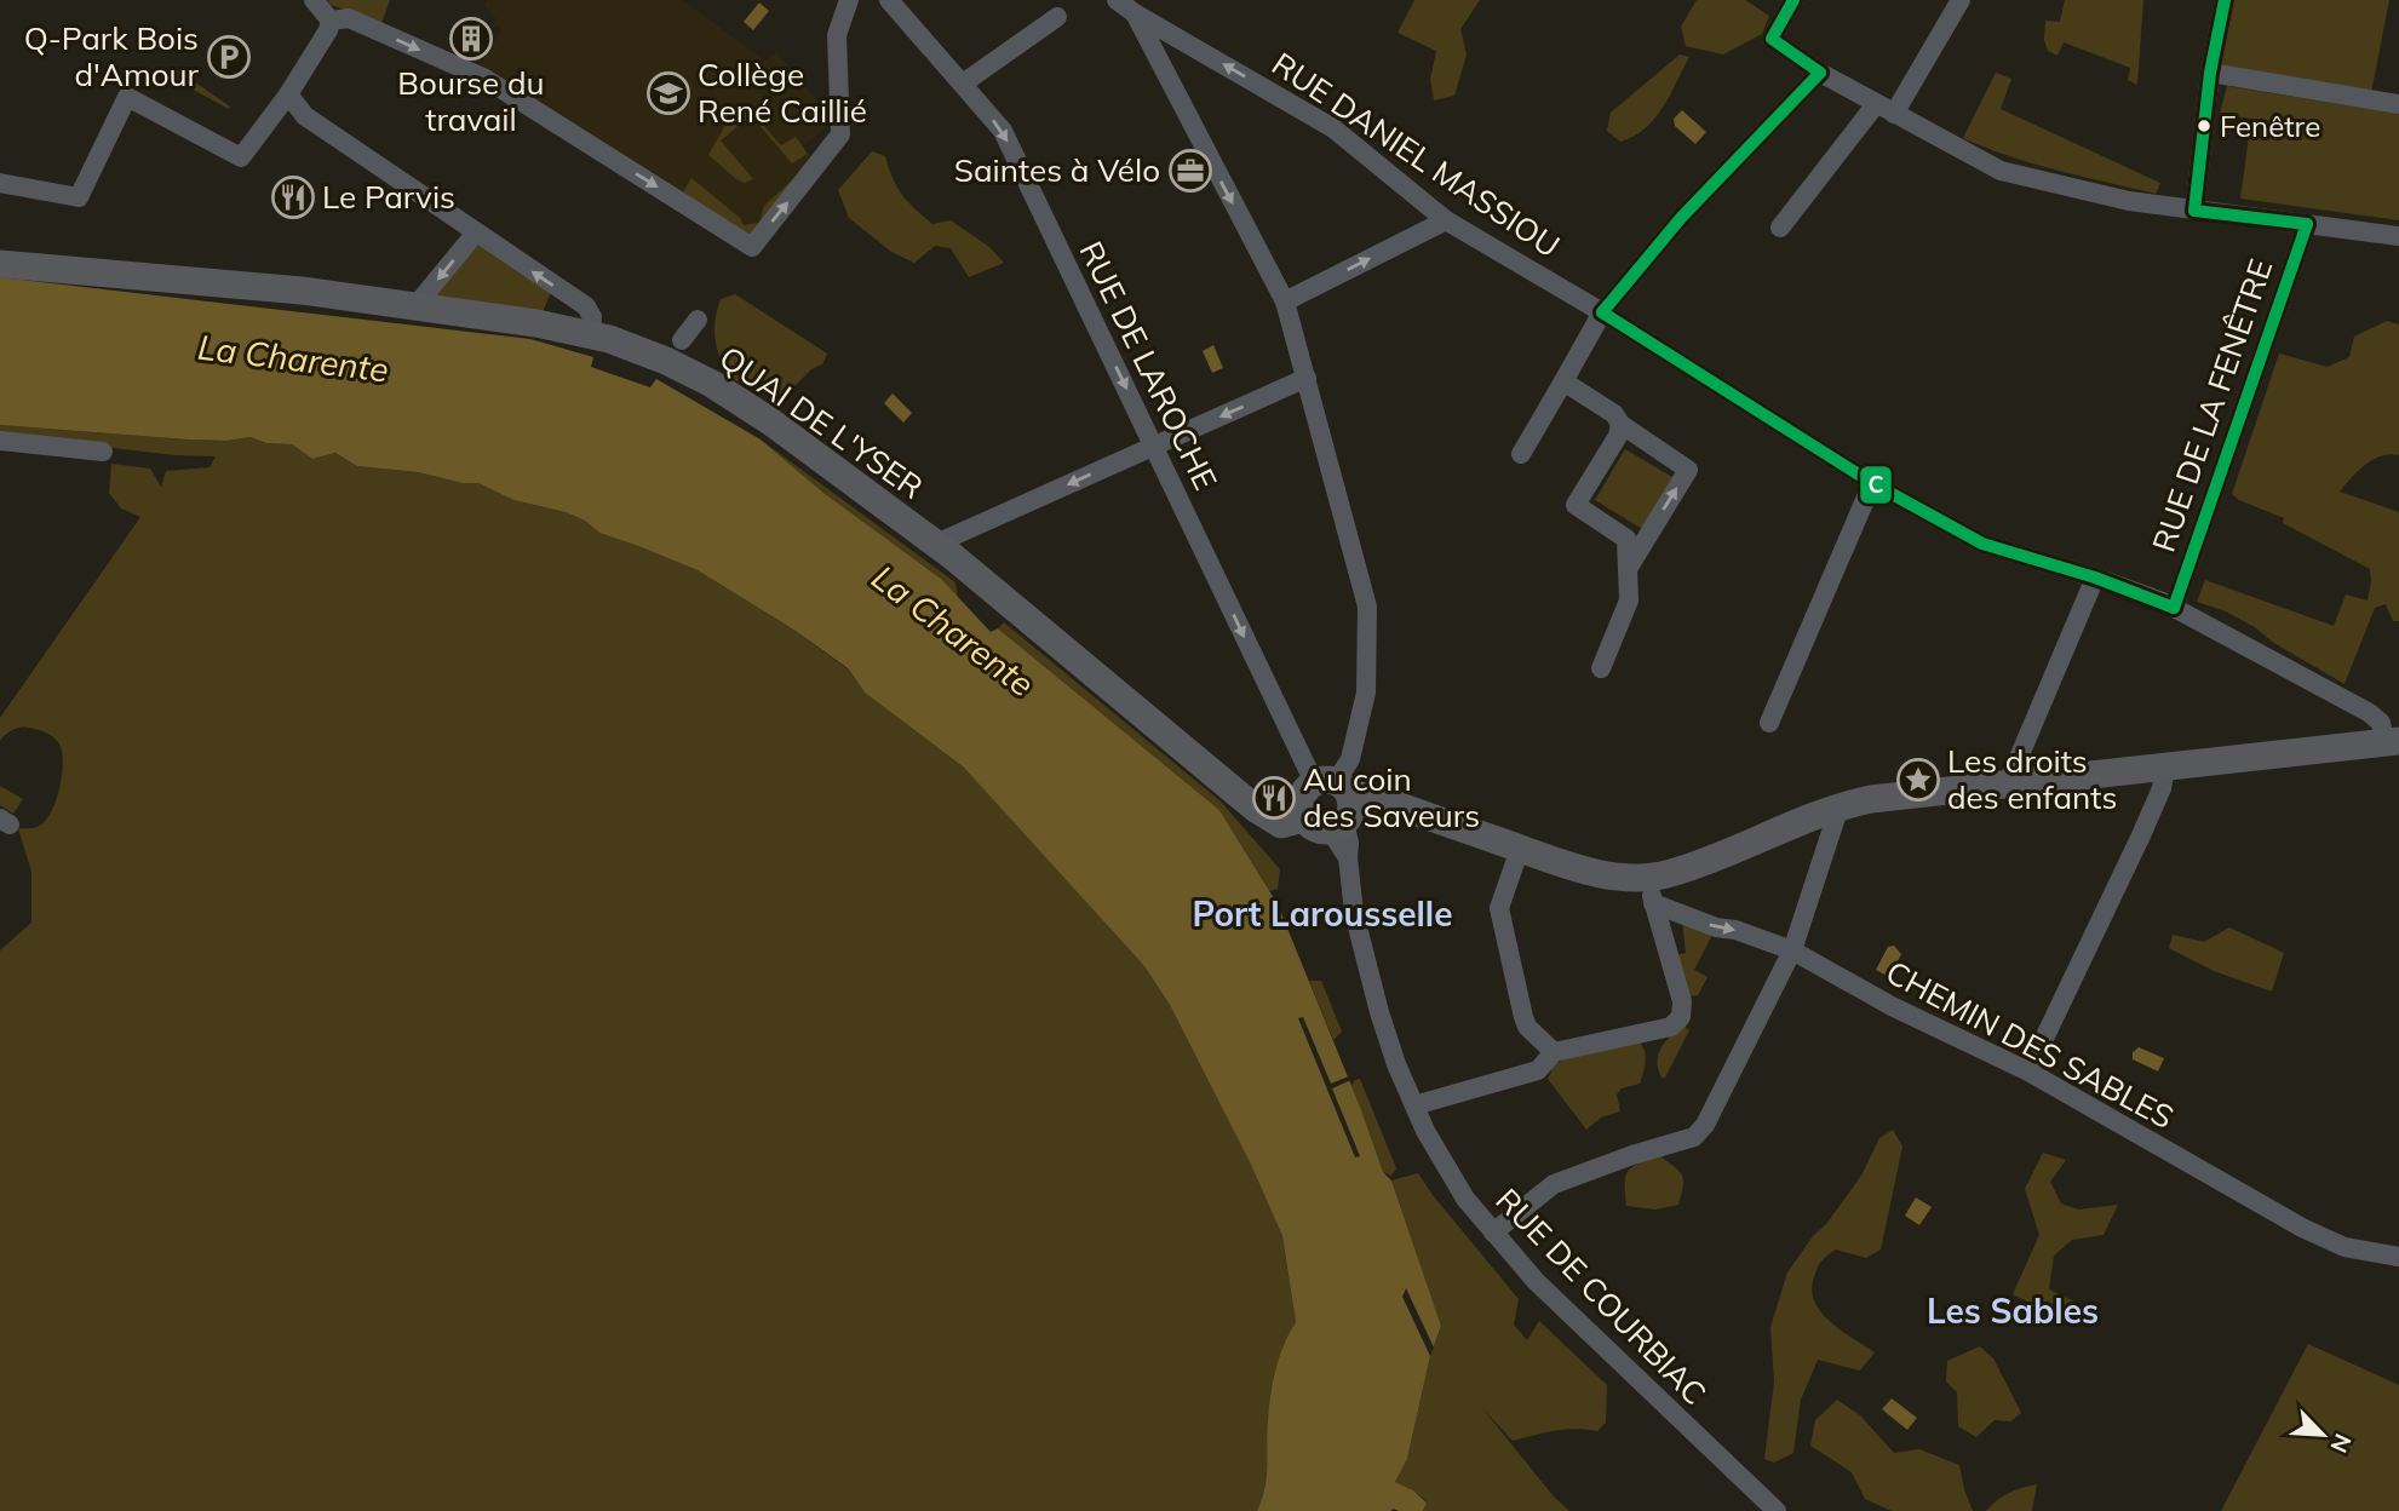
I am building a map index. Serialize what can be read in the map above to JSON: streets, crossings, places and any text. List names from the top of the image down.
{
  "streets": {
    "street": [
      "RUE DANIEL MASSIOU",
      "RUE DE LAROCHE",
      "RUE DE LA FENÊTRE",
      "QUAI DE L'YSER",
      "CHEMIN DES SABLES",
      "RUE DE COURBIAC"
    ]
  },
  "crossings": [
    ["RUE DANIEL MASSIOU", "RUE DE LA FENÊTRE"],
    ["RUE DE LAROCHE", "QUAI DE L'YSER"],
    ["RUE DE LAROCHE", "RUE DE COURBIAC"],
    ["QUAI DE L'YSER", "CHEMIN DES SABLES"],
    ["QUAI DE L'YSER", "RUE DE COURBIAC"]
  ],
  "one_way": ["RUE DE LAROCHE"],
  "districts": ["Port Larousselle", "Les Sables"],
  "water": ["La Charente"],
  "places": {
    "building": ["Bourse du travail"],
    "parking": ["Q-Park Bois d'Amour"],
    "school or university": ["Collège René Caillié"],
    "other": ["Fenêtre"],
    "office": ["Saintes à Vélo"],
    "restaurant": ["Le Parvis", "Au coin des Saveurs"],
    "place": ["Les droits des enfants"]
  },
  "lines": ["transit line C"],
  "north": "bottom right"
}
